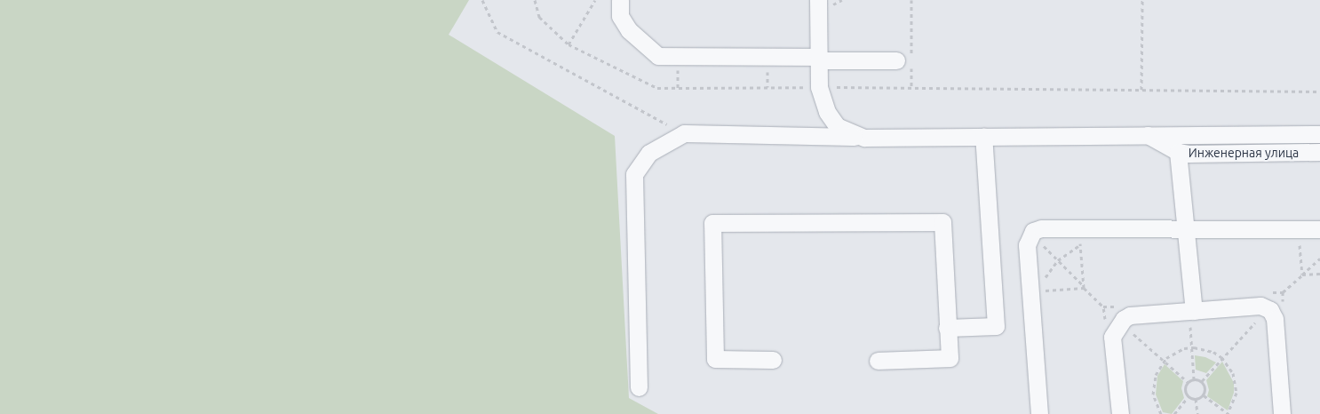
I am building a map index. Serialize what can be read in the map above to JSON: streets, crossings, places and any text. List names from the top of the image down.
{
  "streets": {
    "street": ["Инженерная улица"]
  }
}
